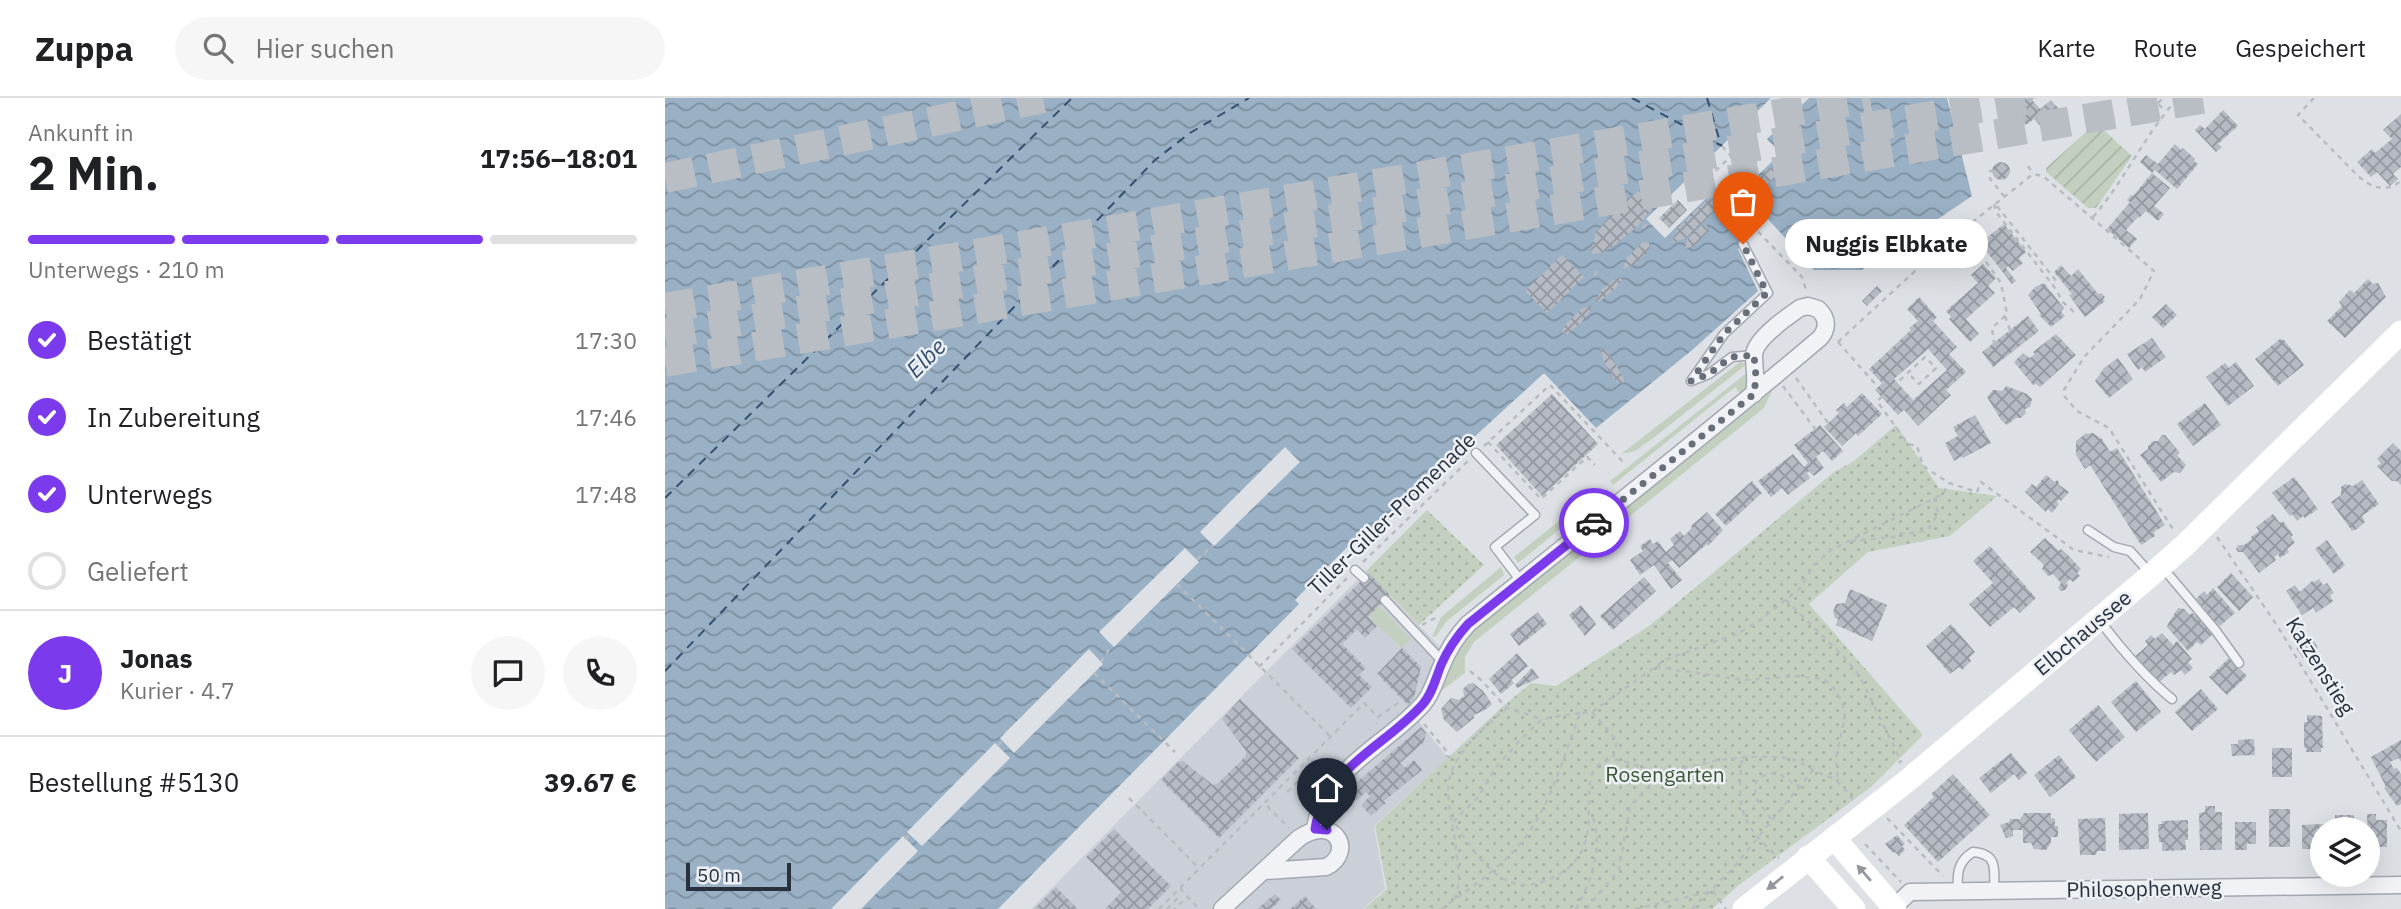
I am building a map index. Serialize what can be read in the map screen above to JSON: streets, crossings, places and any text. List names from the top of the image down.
{
  "streets": {
    "main road": ["Elbchaussee"],
    "street": ["Philosophenweg"],
    "path": ["Tiller-Giller-Promenade", "Katzenstieg"]
  },
  "crossings": [
    ["Elbchaussee", "Katzenstieg"]
  ],
  "water": ["Elbe"],
  "parks": ["Rosengarten"],
  "places": ["Nuggis Elbkate"],
  "scale_bar": "50 m",
  "page": {
    "header": "Zuppa",
    "search": "Hier suchen",
    "nav": ["Karte", "Route", "Gespeichert"],
    "heading": ["2 Min.", "Ankunft in", "17:56–18:01"],
    "panel": [
      "Jonas",
      "Kurier · 4.7",
      "Bestellung #5130",
      "39.67 €"
    ],
    "bar": "Unterwegs · 210 m",
    "bubble": "Nuggis Elbkate",
    "list": [
      ["Bestätigt", "17:30"],
      ["In Zubereitung", "17:46"],
      ["Unterwegs", "17:48"],
      "Geliefert"
    ],
    "round": "J",
    "scale": "50 m"
  }
}
